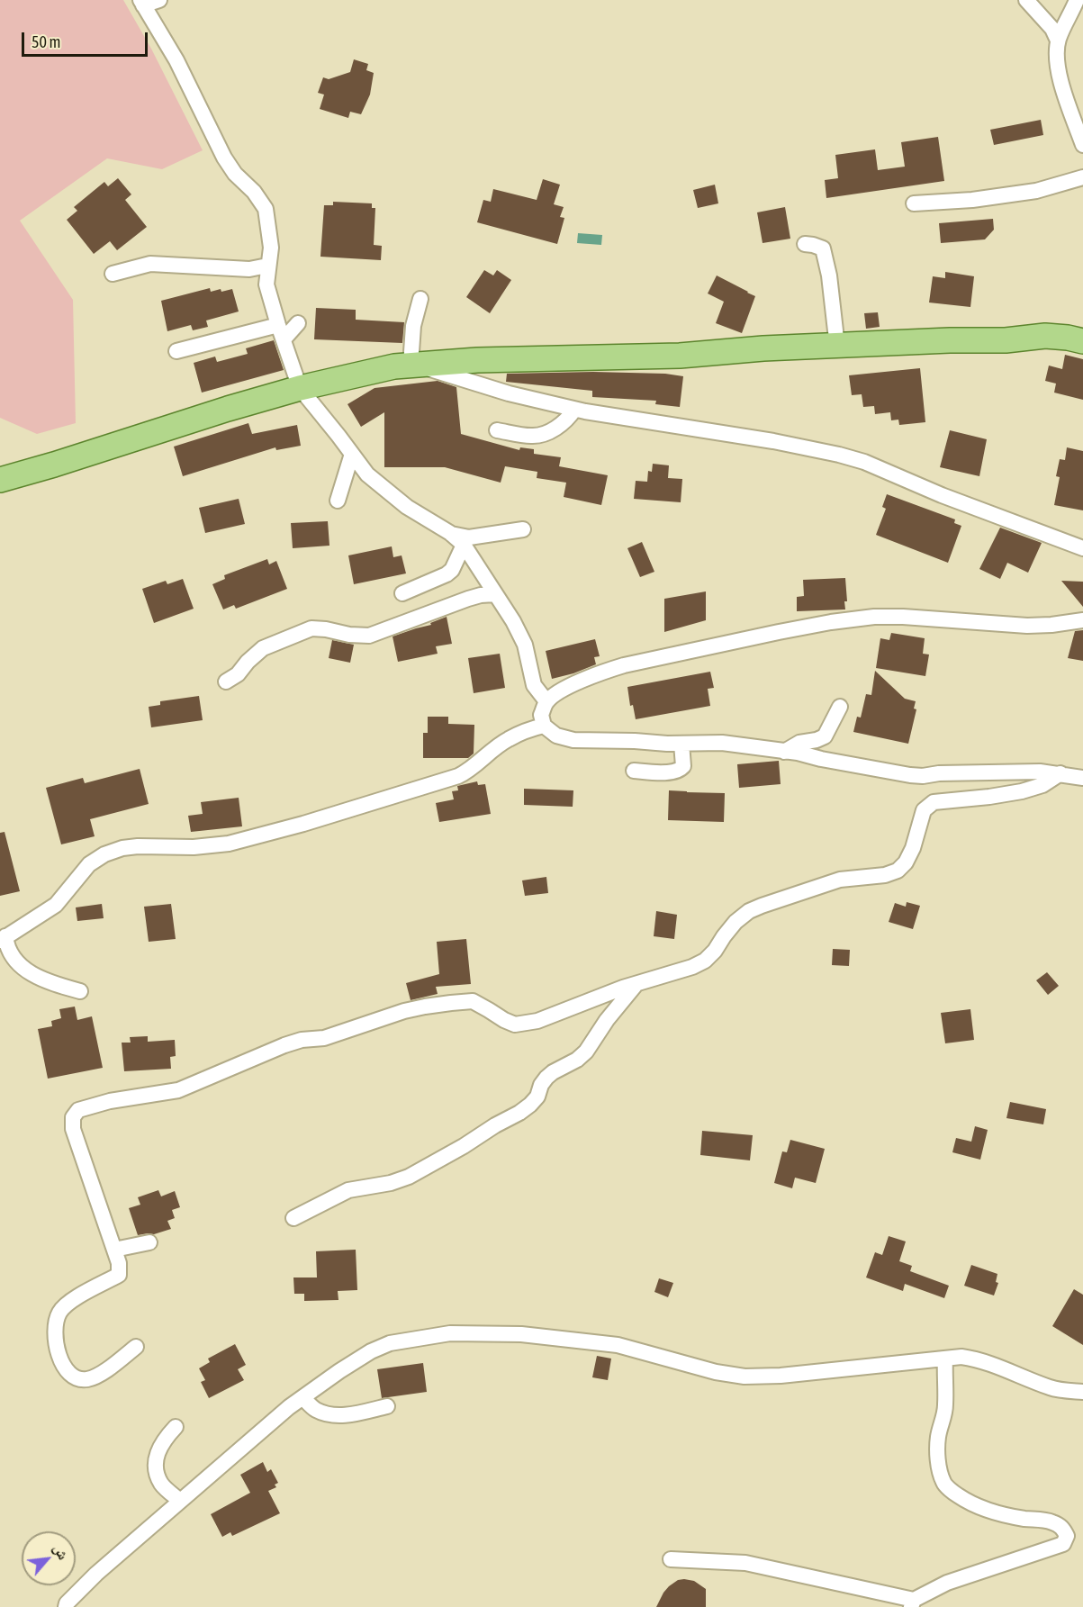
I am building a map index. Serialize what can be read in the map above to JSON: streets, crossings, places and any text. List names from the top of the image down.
{
  "scale_bar": "50 m",
  "north": "top right"
}
